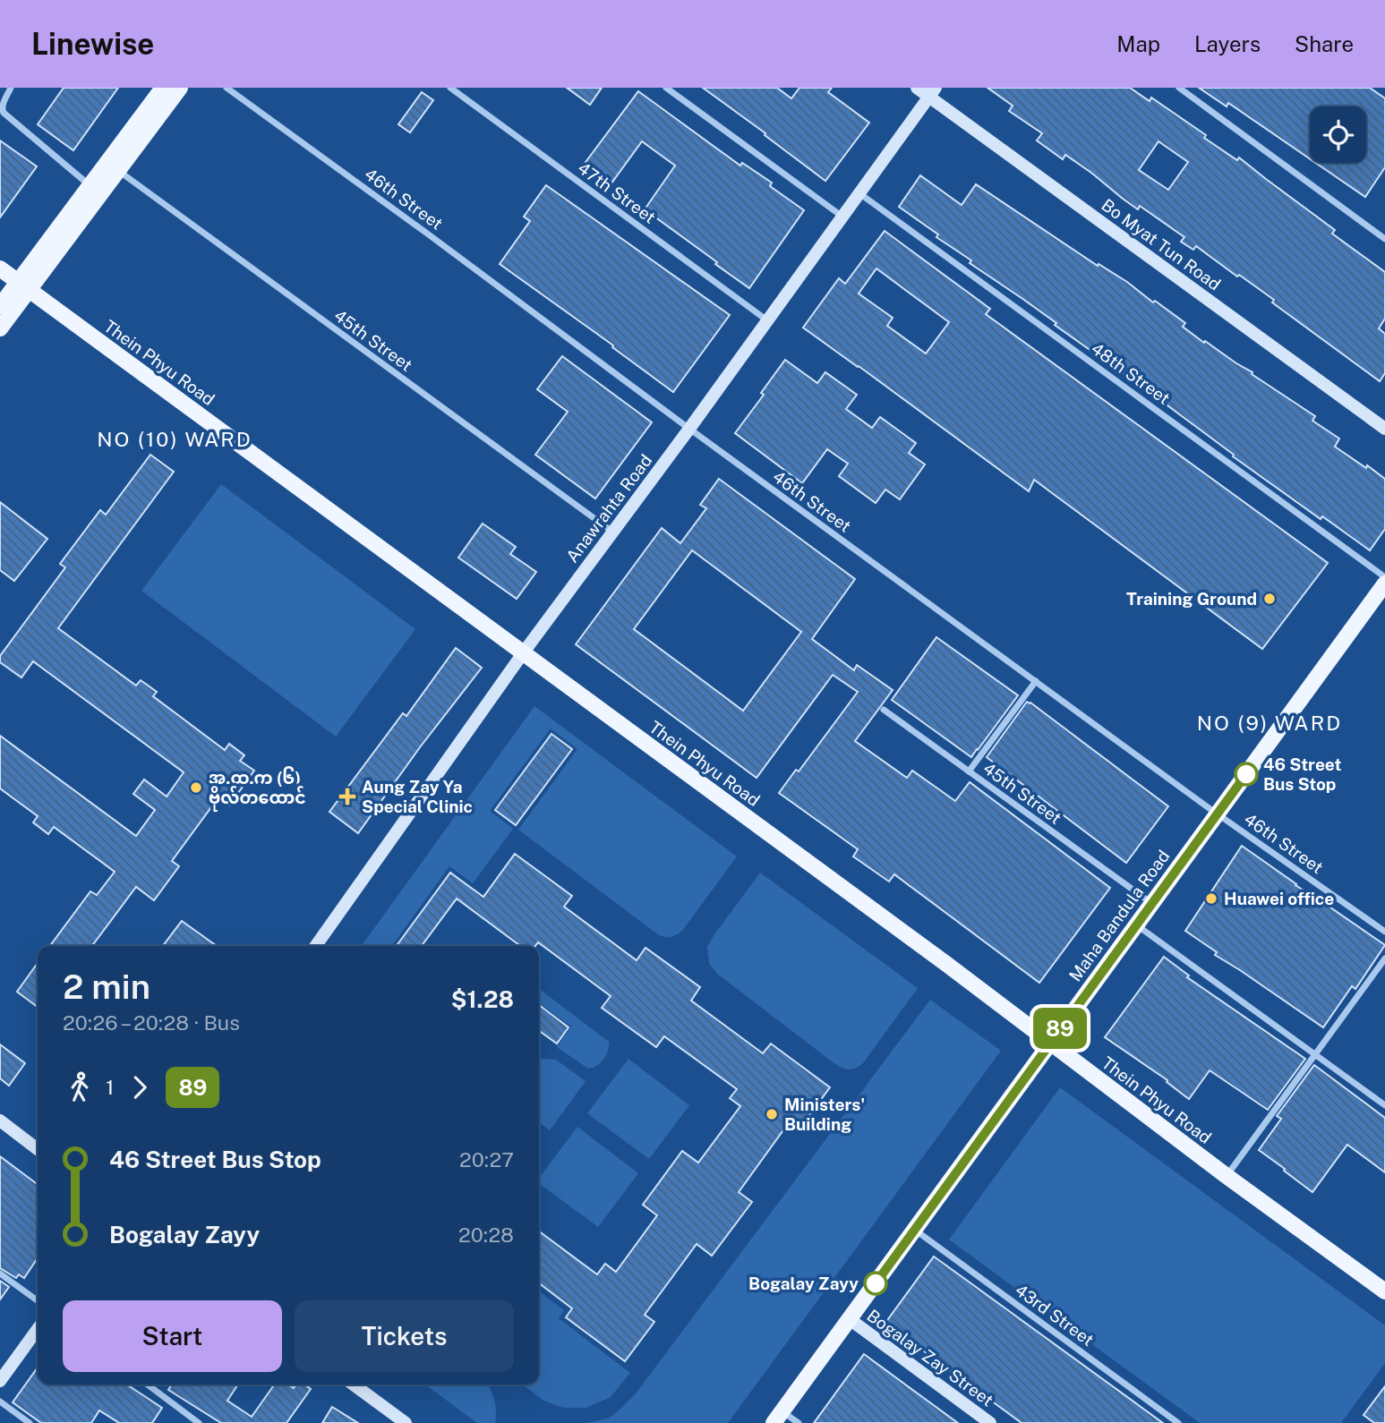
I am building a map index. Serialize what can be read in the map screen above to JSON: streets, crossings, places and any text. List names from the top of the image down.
{
  "streets": {
    "main road": [
      "Bo Myat Tun Road",
      "Thein Phyu Road",
      "Anawrahta Road",
      "Maha Bandula Road",
      "Bogalay Zay Street"
    ],
    "street": [
      "47th Street",
      "46th Street",
      "45th Street",
      "48th Street",
      "43rd Street"
    ]
  },
  "crossings": [
    ["47th Street", "Anawrahta Road"],
    ["46th Street", "45th Street"],
    ["46th Street", "Anawrahta Road"],
    ["46th Street", "Maha Bandula Road"],
    ["Bo Myat Tun Road", "Anawrahta Road"],
    ["45th Street", "Anawrahta Road"],
    ["45th Street", "Maha Bandula Road"],
    ["Thein Phyu Road", "Anawrahta Road"],
    ["Thein Phyu Road", "Maha Bandula Road"],
    ["48th Street", "Anawrahta Road"],
    ["Maha Bandula Road", "43rd Street"],
    ["Maha Bandula Road", "Bogalay Zay Street"]
  ],
  "districts": ["NO (10) WARD", "NO (9) WARD"],
  "places": {
    "other": [
      "Training Ground",
      "46 Street Bus Stop",
      "အ.ထ.က (၆) ဗိုလ်တထောင်",
      "Huawei office",
      "Ministers' Building",
      "Bogalay Zayy"
    ],
    "health": ["Aung Zay Ya Special Clinic"]
  },
  "lines": ["bus line 89"],
  "page": {
    "header": "Linewise",
    "nav": ["Map", "Layers", "Share"],
    "on_map": "89",
    "heading": ["2 min", "20:26 – 20:28 · Bus", "$1.28"],
    "legs": ["1", "89"],
    "list": [
      {
        "name": "46 Street Bus Stop",
        "value": "20:27"
      },
      {
        "name": "Bogalay Zayy",
        "value": "20:28"
      }
    ],
    "buttons": ["Start", "Tickets"]
  }
}
